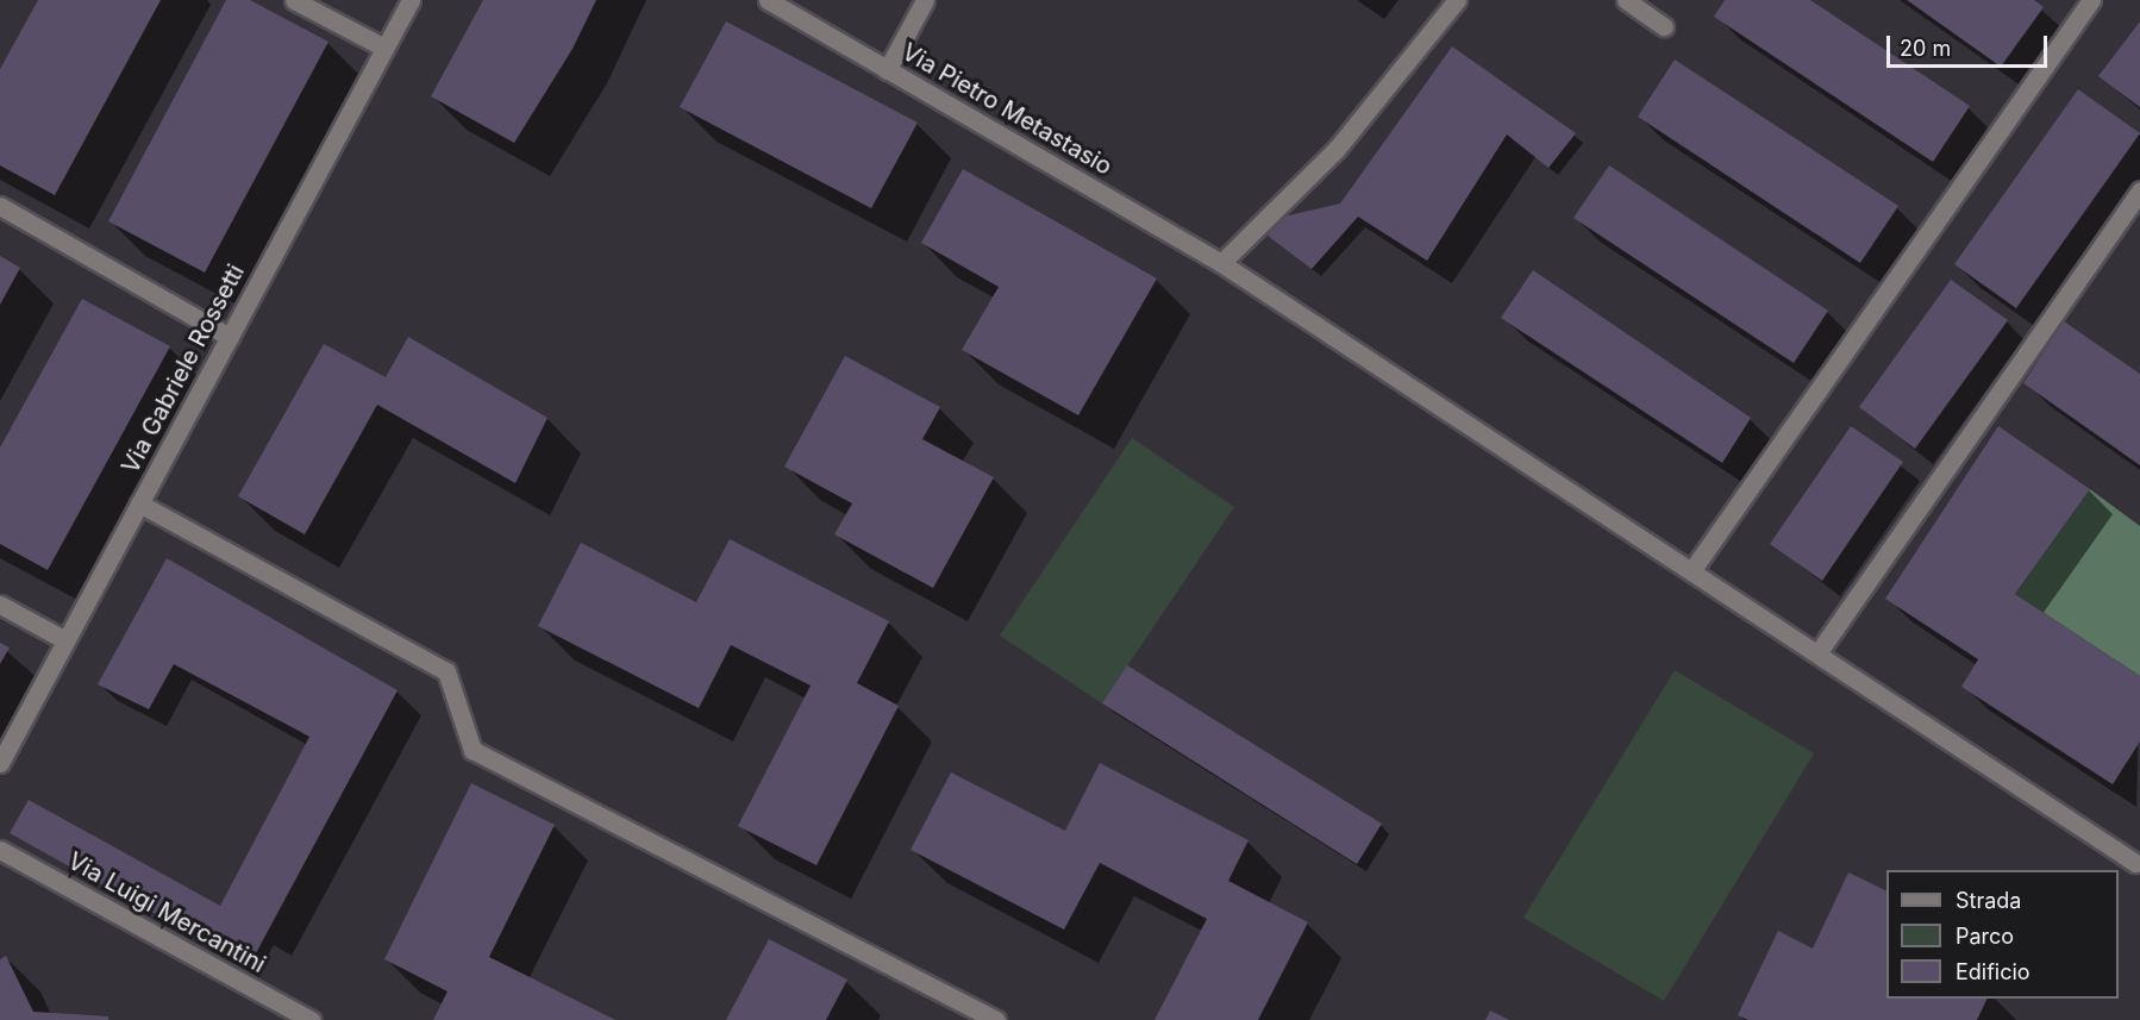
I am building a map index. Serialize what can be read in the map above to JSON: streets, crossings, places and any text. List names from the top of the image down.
{
  "streets": {
    "street": ["Via Pietro Metastasio", "Via Gabriele Rossetti", "Via Luigi Mercantini"]
  },
  "legend": ["Strada", "Parco", "Edificio"],
  "scale_bar": "20 m"
}
